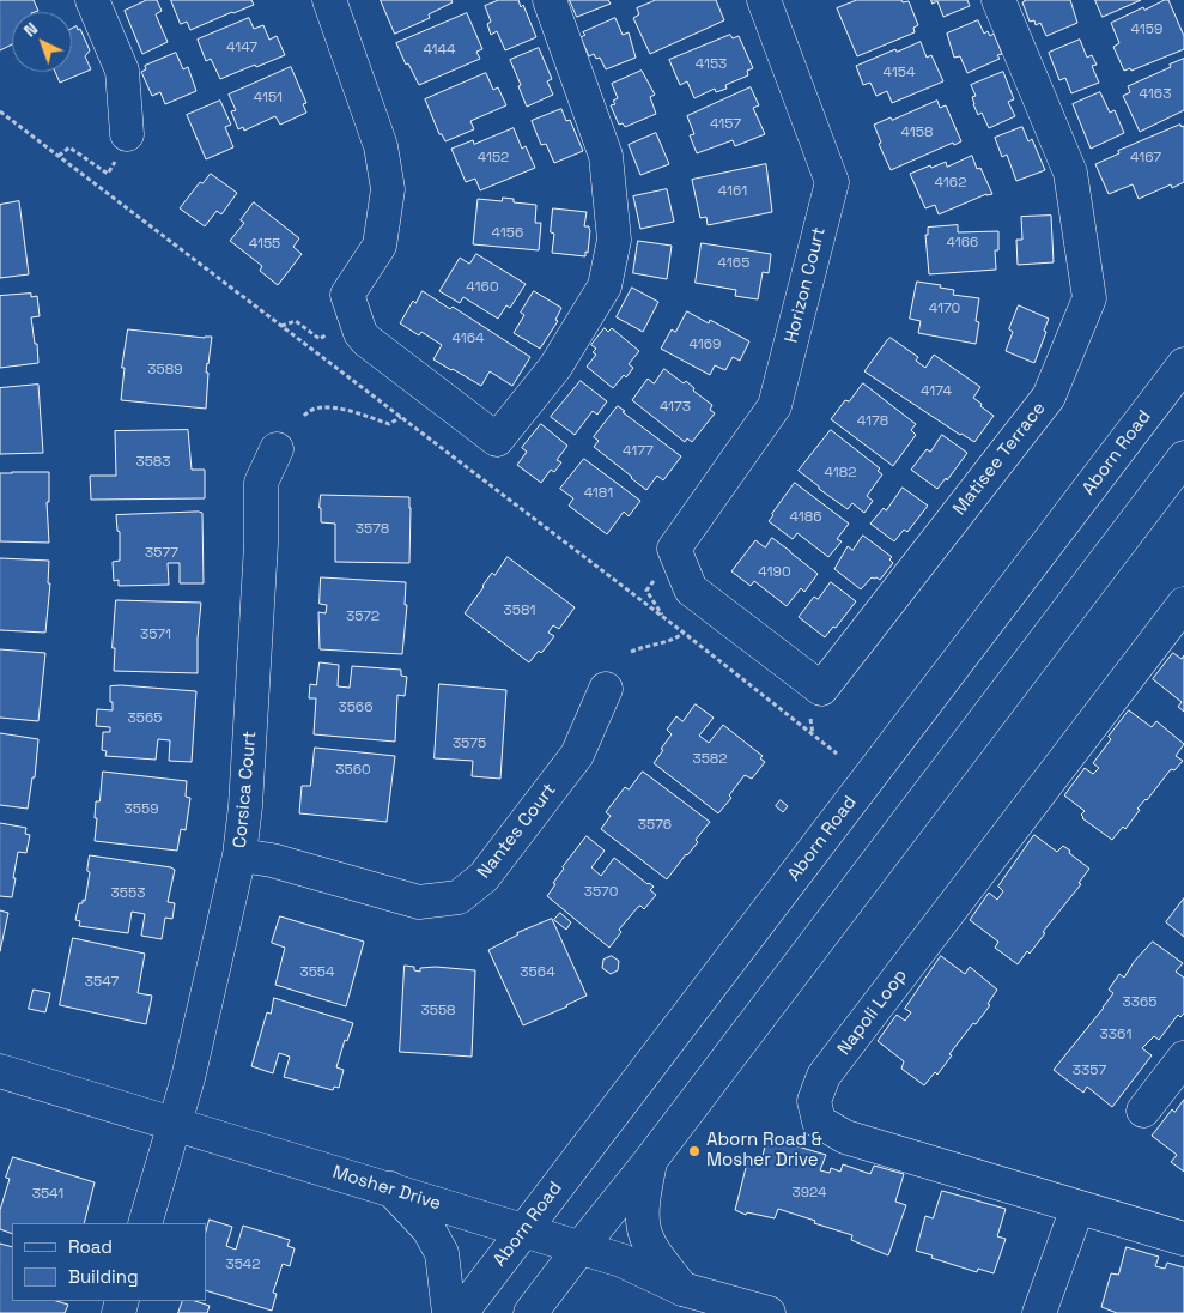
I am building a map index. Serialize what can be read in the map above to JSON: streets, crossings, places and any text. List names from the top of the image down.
{
  "streets": {
    "street": [
      "Horizon Court",
      "Aborn Road",
      "Matisee Terrace",
      "Corsica Court",
      "Nantes Court",
      "Napoli Loop",
      "Mosher Drive"
    ]
  },
  "crossings": [
    ["Horizon Court", "Matisee Terrace"],
    ["Aborn Road", "Mosher Drive"],
    ["Corsica Court", "Nantes Court"],
    ["Corsica Court", "Mosher Drive"]
  ],
  "places": ["Aborn Road & Mosher Drive"],
  "house_numbers": [
    "4159",
    "4147",
    "4144",
    "4153",
    "4154",
    "4163",
    "4151",
    "4157",
    "4158",
    "4152",
    "4167",
    "4162",
    "4161",
    "4156",
    "4166",
    "4155",
    "4165",
    "4160",
    "4170",
    "4164",
    "4169",
    "3589",
    "4174",
    "4173",
    "4178",
    "4177",
    "3583",
    "4182",
    "4181",
    "4186",
    "3578",
    "3577",
    "4190",
    "3581",
    "3572",
    "3571",
    "3566",
    "3565",
    "3575",
    "3582",
    "3560",
    "3559",
    "3576",
    "3570",
    "3553",
    "3554",
    "3564",
    "3547",
    "3365",
    "3558",
    "3361",
    "3357",
    "3924",
    "3541",
    "3542"
  ],
  "legend": ["Road", "Building"],
  "north": "top left"
}
